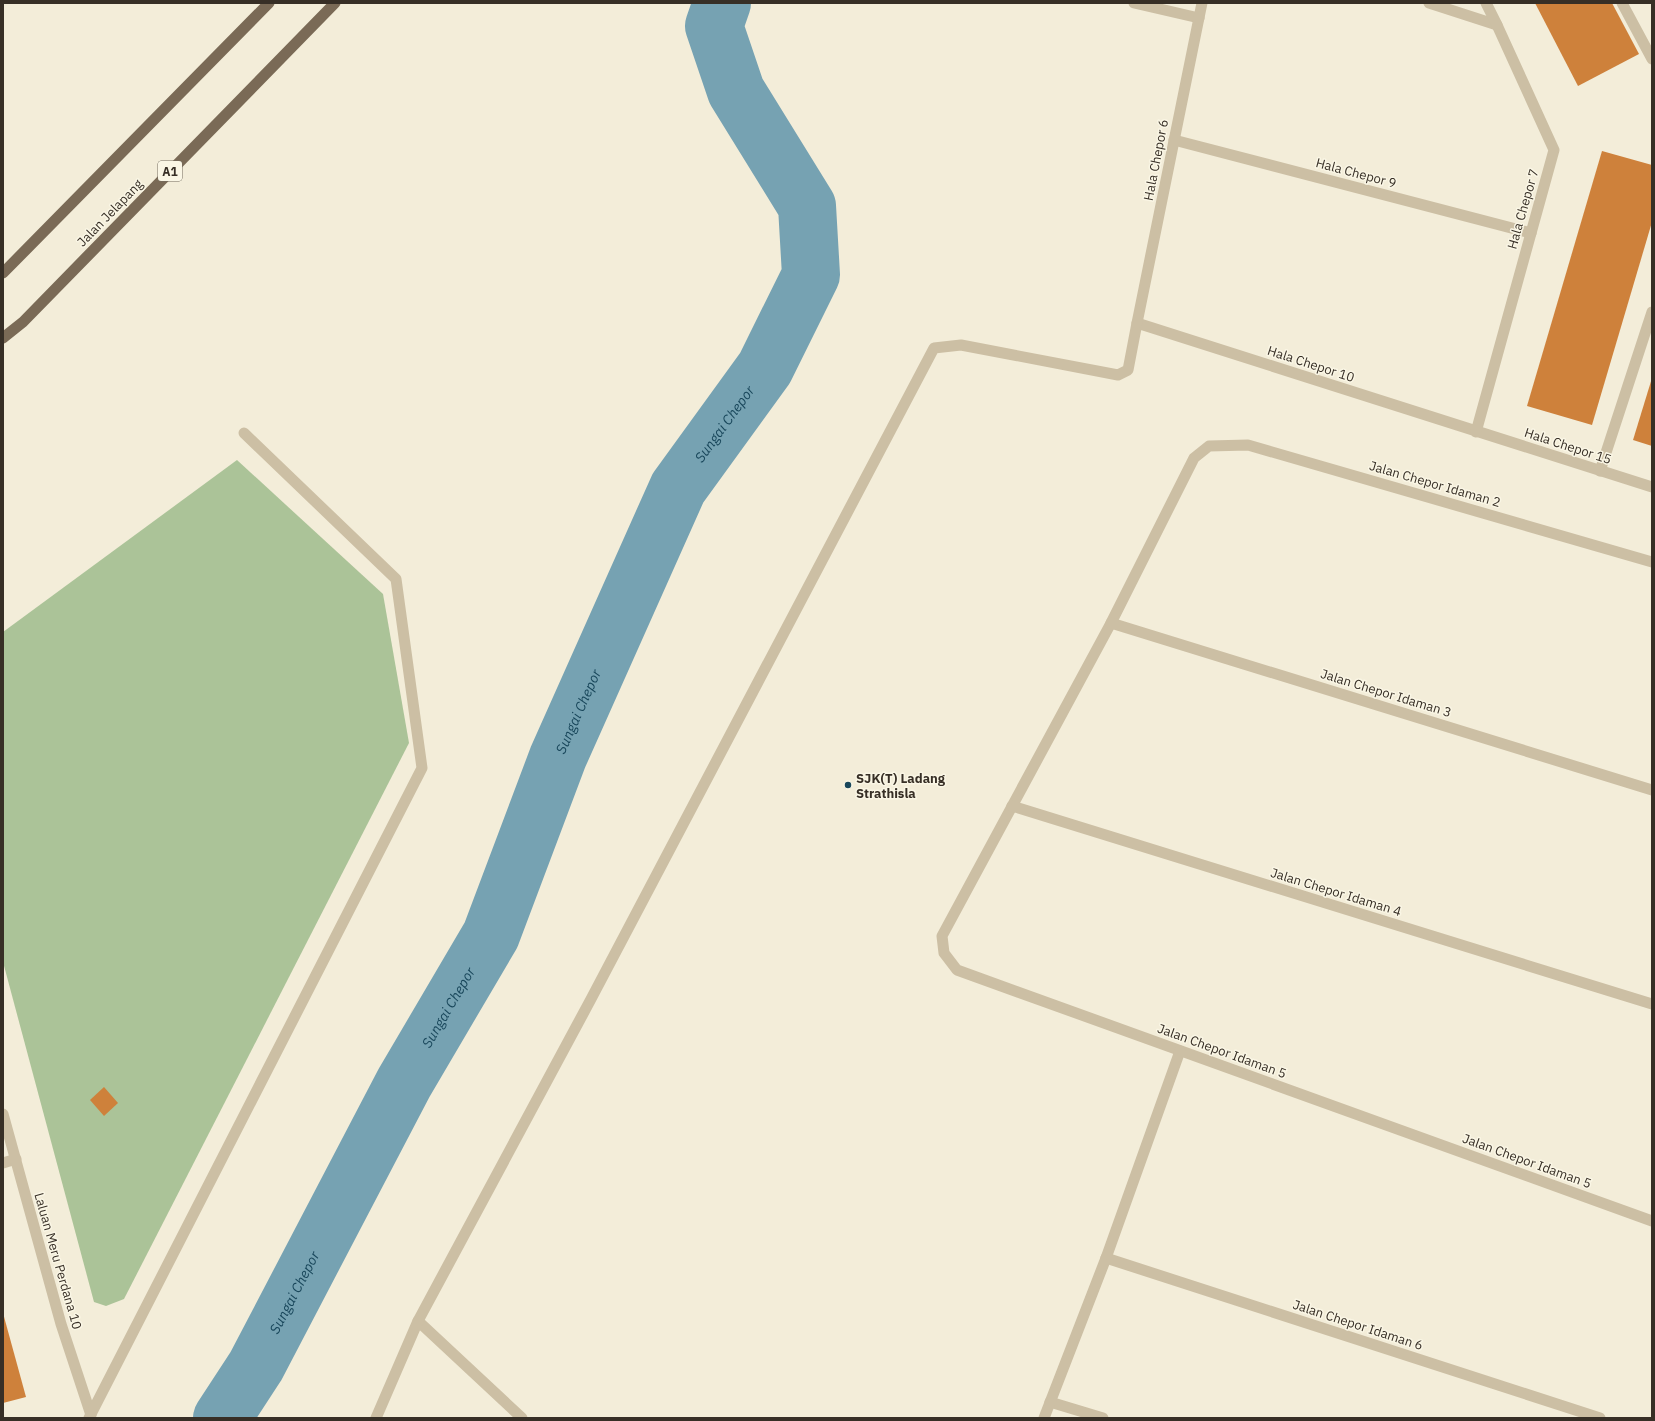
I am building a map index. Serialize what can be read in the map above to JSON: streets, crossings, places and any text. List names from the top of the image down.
{
  "streets": {
    "main road": ["A1", "Jalan Jelapang"],
    "street": [
      "Hala Chepor 6",
      "Hala Chepor 9",
      "Hala Chepor 7",
      "Hala Chepor 10",
      "Hala Chepor 15",
      "Jalan Chepor Idaman 2",
      "Jalan Chepor Idaman 3",
      "Jalan Chepor Idaman 4",
      "Jalan Chepor Idaman 5",
      "Laluan Meru Perdana 10",
      "Jalan Chepor Idaman 6"
    ]
  },
  "crossings": [
    ["Hala Chepor 6", "Hala Chepor 9"],
    ["Hala Chepor 6", "Hala Chepor 10"],
    ["Hala Chepor 9", "Hala Chepor 7"],
    ["Hala Chepor 7", "Hala Chepor 10"],
    ["Hala Chepor 7", "Hala Chepor 15"],
    ["Hala Chepor 10", "Hala Chepor 15"],
    ["Jalan Chepor Idaman 2", "Jalan Chepor Idaman 5"],
    ["Jalan Chepor Idaman 3", "Jalan Chepor Idaman 5"],
    ["Jalan Chepor Idaman 4", "Jalan Chepor Idaman 5"]
  ],
  "water": ["Sungai Chepor"],
  "places": ["SJK(T) Ladang Strathisla"]
}
